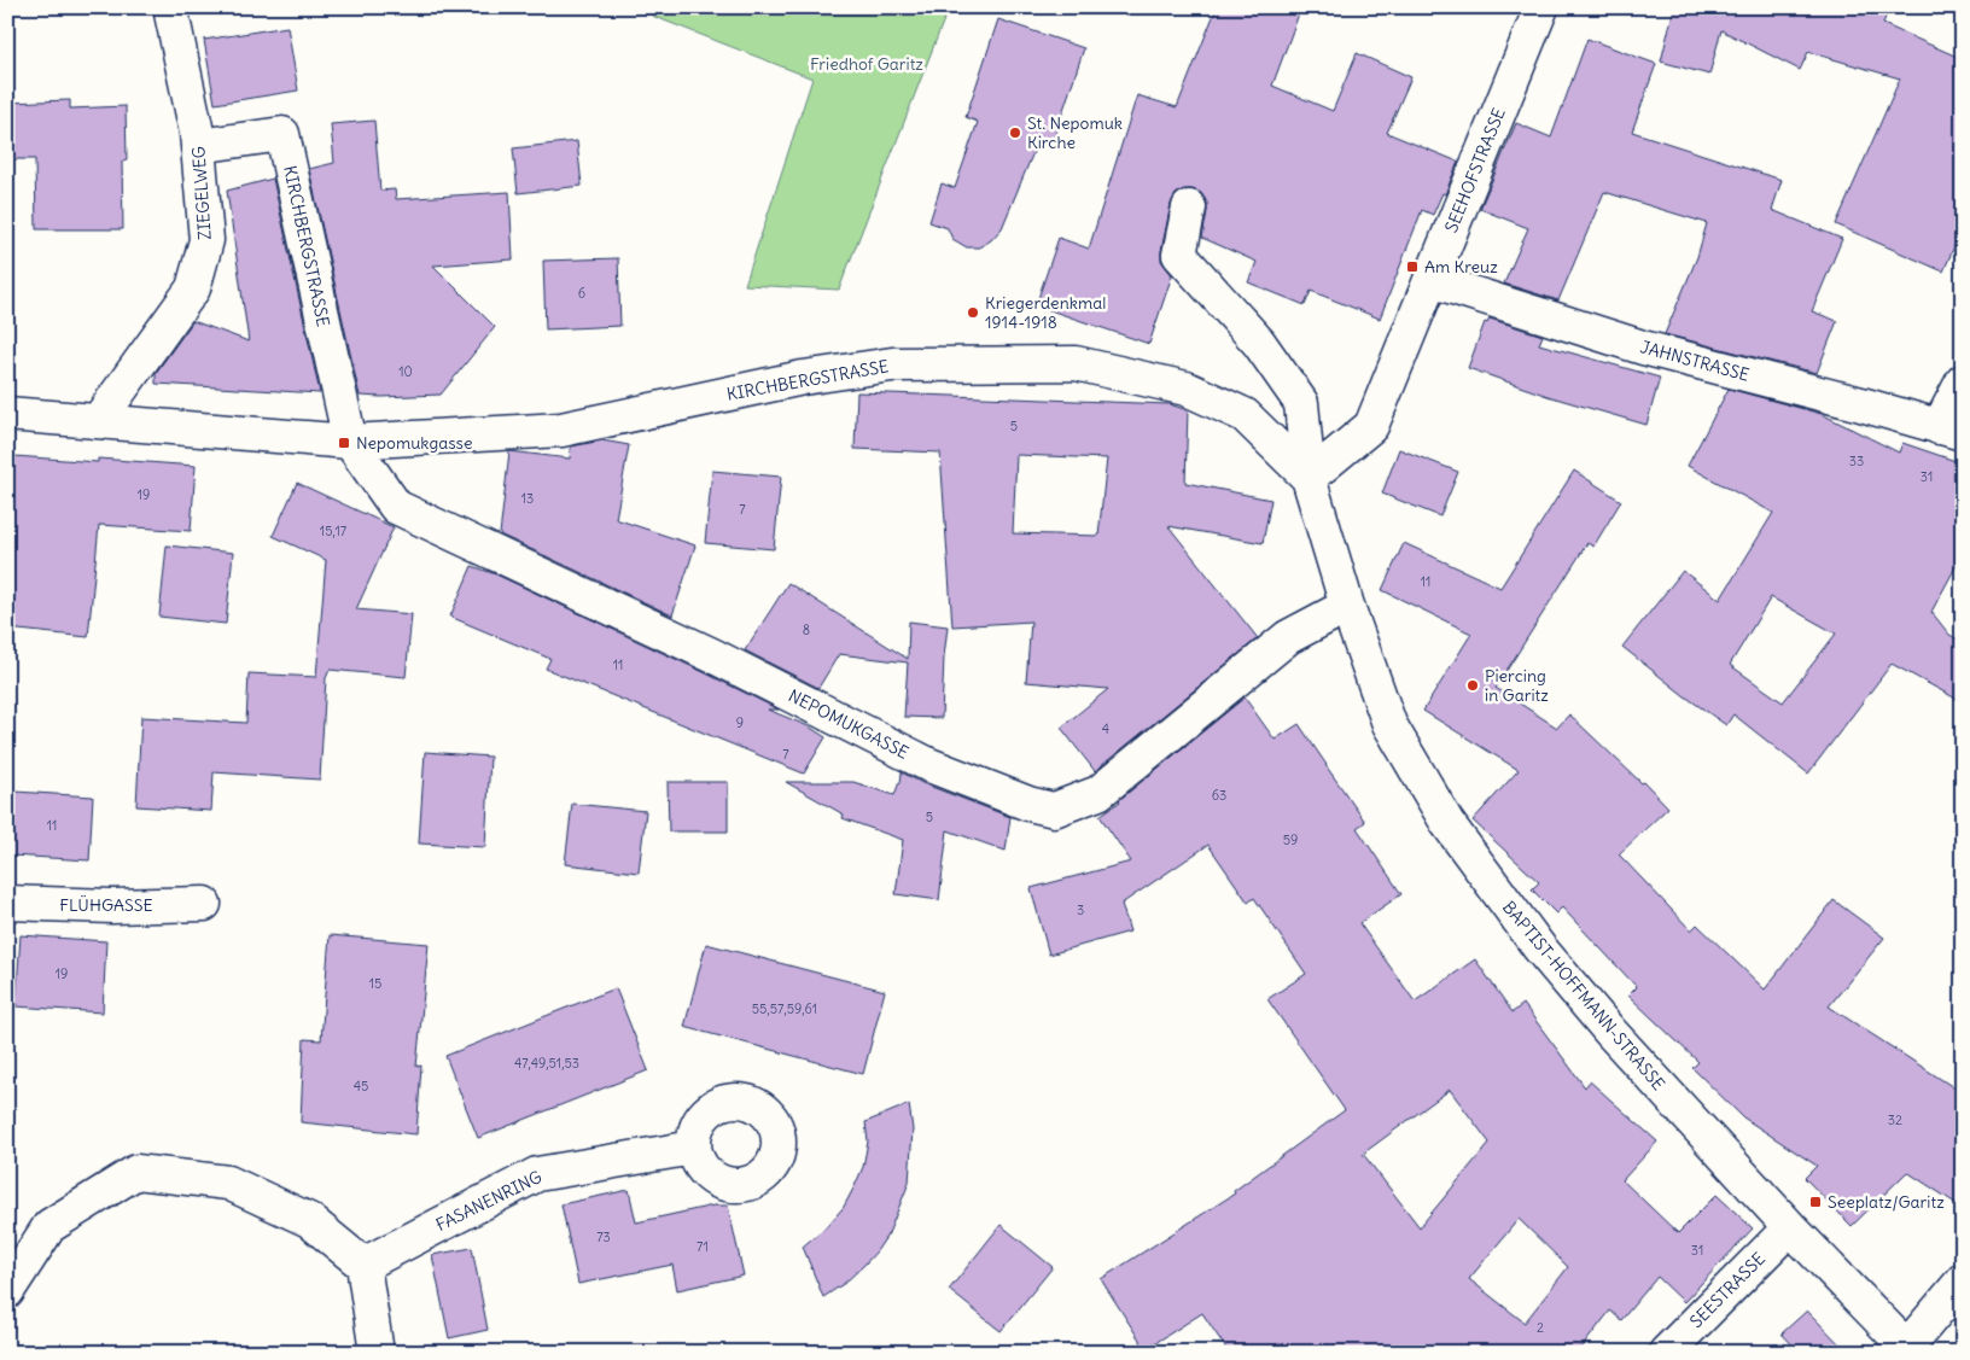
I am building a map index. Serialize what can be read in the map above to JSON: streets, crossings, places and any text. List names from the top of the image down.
{
  "streets": {
    "street": [
      "SEEHOFSTRASSE",
      "ZIEGELWEG",
      "KIRCHBERGSTRASSE",
      "JAHNSTRASSE",
      "NEPOMUKGASSE",
      "FLÜHGASSE",
      "BAPTIST-HOFFMANN-STRASSE",
      "FASANENRING",
      "SEESTRASSE"
    ]
  },
  "crossings": [
    ["SEEHOFSTRASSE", "KIRCHBERGSTRASSE"],
    ["SEEHOFSTRASSE", "JAHNSTRASSE"],
    ["SEEHOFSTRASSE", "BAPTIST-HOFFMANN-STRASSE"],
    ["ZIEGELWEG", "KIRCHBERGSTRASSE"],
    ["KIRCHBERGSTRASSE", "NEPOMUKGASSE"],
    ["KIRCHBERGSTRASSE", "BAPTIST-HOFFMANN-STRASSE"],
    ["NEPOMUKGASSE", "BAPTIST-HOFFMANN-STRASSE"],
    ["BAPTIST-HOFFMANN-STRASSE", "SEESTRASSE"]
  ],
  "parks": ["Friedhof Garitz"],
  "places": {
    "other": ["St. Nepomuk Kirche", "Kriegerdenkmal 1914-1918", "Piercing in Garitz"],
    "transit": ["Am Kreuz", "Nepomukgasse", "Seeplatz/Garitz"]
  },
  "house_numbers": [
    "6",
    "10",
    "5",
    "33",
    "31",
    "19",
    "13",
    "7",
    "15,17",
    "11",
    "8",
    "11",
    "9",
    "4",
    "7",
    "63",
    "5",
    "11",
    "59",
    "3",
    "19",
    "15",
    "55,57,59,61",
    "47,49,51,53",
    "45",
    "32",
    "73",
    "71",
    "31",
    "2"
  ]
}
